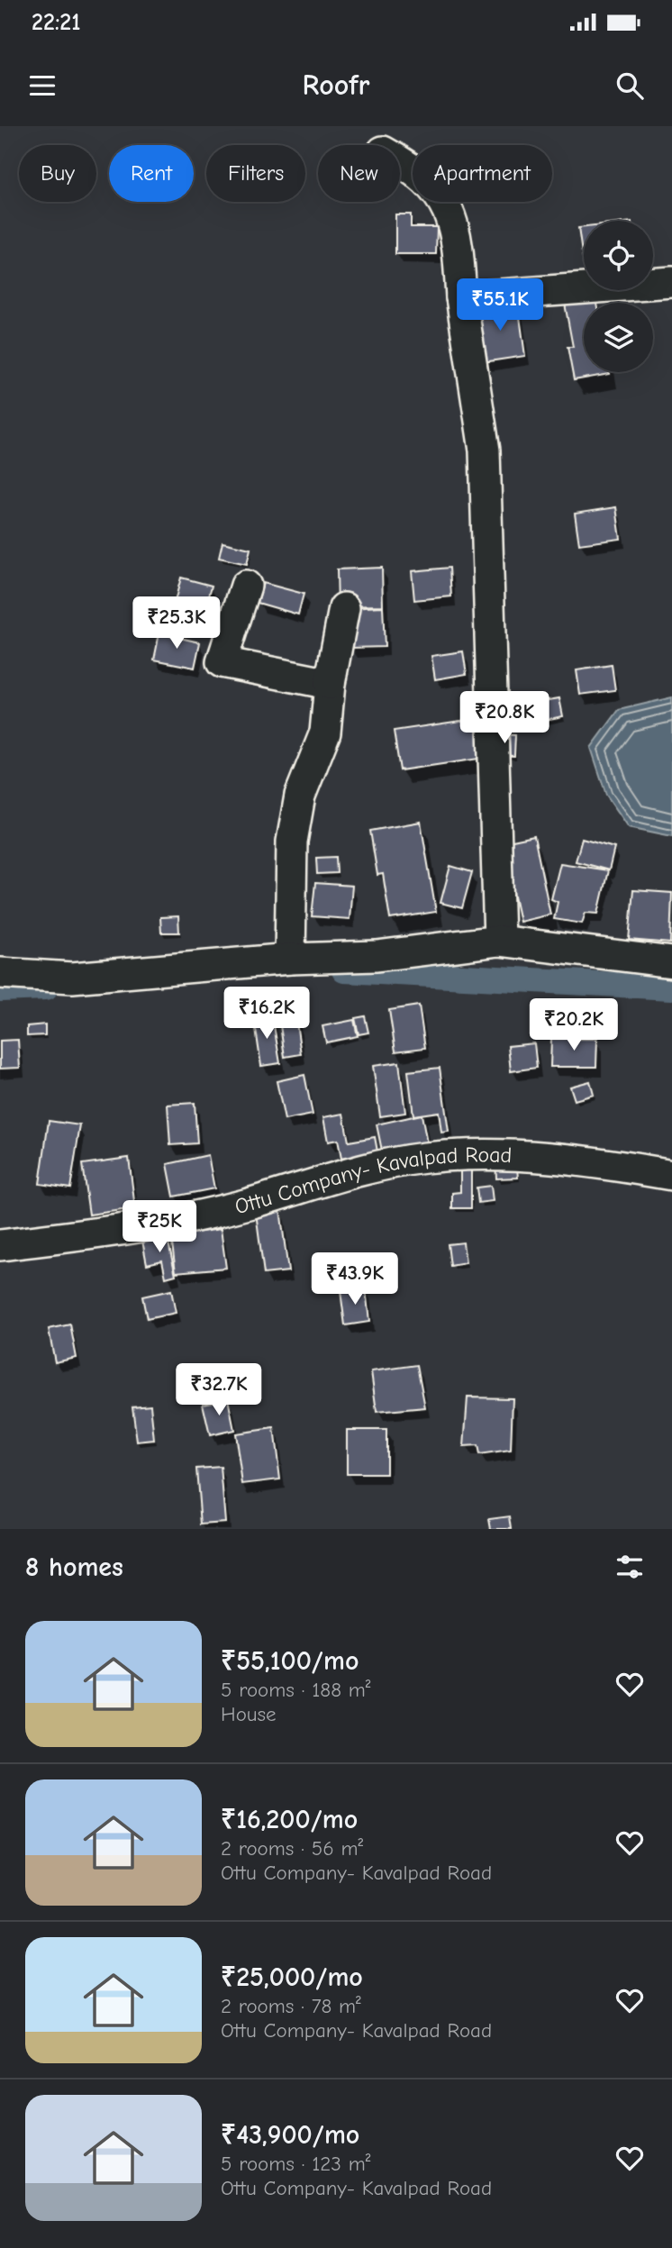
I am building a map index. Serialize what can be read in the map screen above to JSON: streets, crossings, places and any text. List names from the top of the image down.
{
  "streets": {
    "street": ["Ottu Company- Kavalpad Road"]
  },
  "page": {
    "status": "22:21",
    "header": "Roofr",
    "chip": [
      "Buy",
      "Rent",
      "Filters",
      "New",
      "Apartment"
    ],
    "price": [
      "₹55.1K",
      "₹25.3K",
      "₹20.8K",
      "₹16.2K",
      "₹20.2K",
      "₹25K",
      "₹43.9K",
      "₹32.7K"
    ],
    "heading": "8 homes",
    "list": [
      {
        "name": "₹55,100/mo",
        "note": "5 rooms · 188 m² · House"
      },
      {
        "name": "₹16,200/mo",
        "note": "2 rooms · 56 m² · Ottu Company- Kavalpad Road"
      },
      {
        "name": "₹25,000/mo",
        "note": "2 rooms · 78 m² · Ottu Company- Kavalpad Road"
      },
      {
        "name": "₹43,900/mo",
        "note": "5 rooms · 123 m² · Ottu Company- Kavalpad Road"
      }
    ]
  }
}
